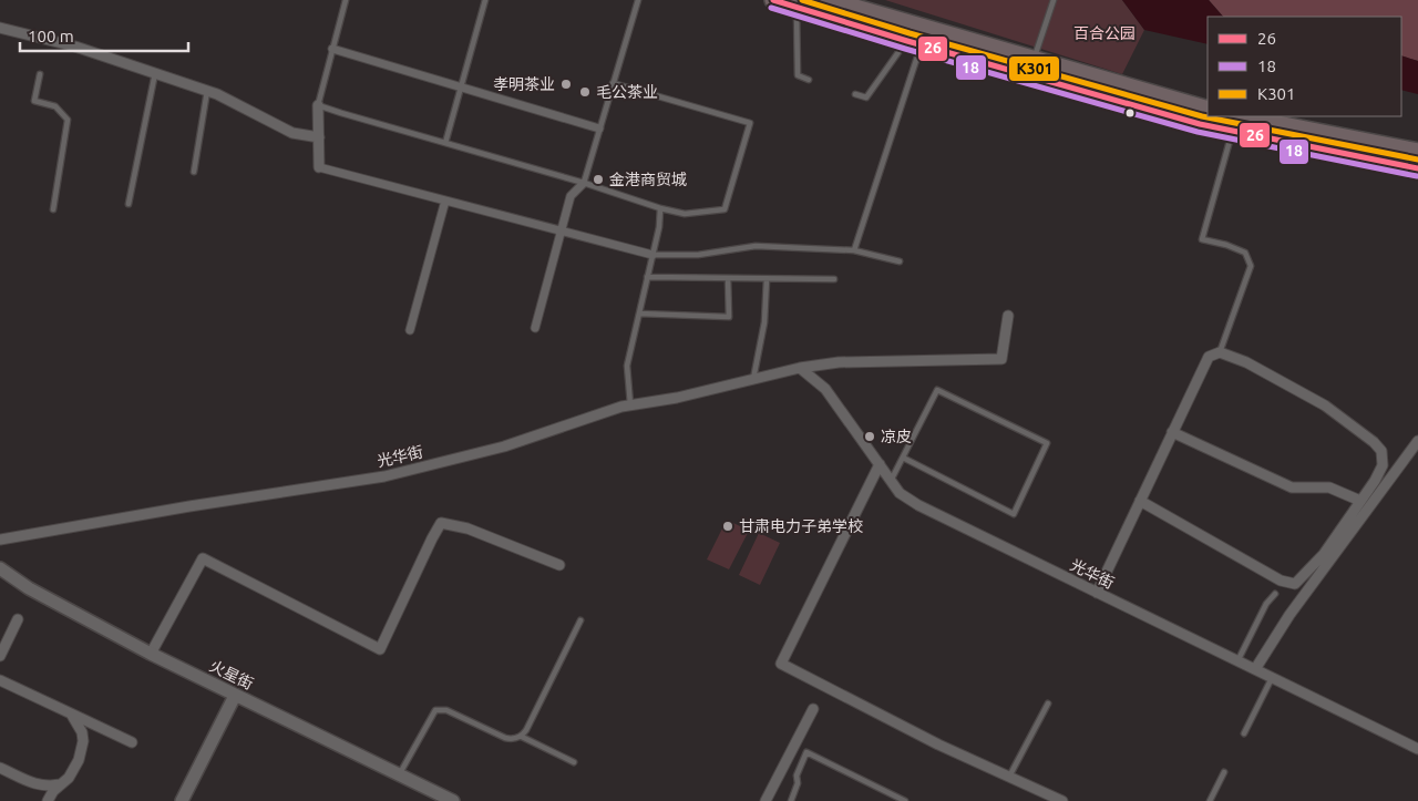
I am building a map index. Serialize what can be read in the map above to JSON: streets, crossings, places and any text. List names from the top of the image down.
{
  "streets": {
    "street": ["光华街", "火星街"]
  },
  "parks": ["百合公园"],
  "places": [
    "孝明茶业",
    "毛公茶业",
    "金港商贸城",
    "凉皮",
    "甘肃电力子弟学校"
  ],
  "lines": ["transit line 26", "transit line K301", "transit line 18"],
  "legend": ["26", "18", "K301"],
  "scale_bar": "100 m"
}
